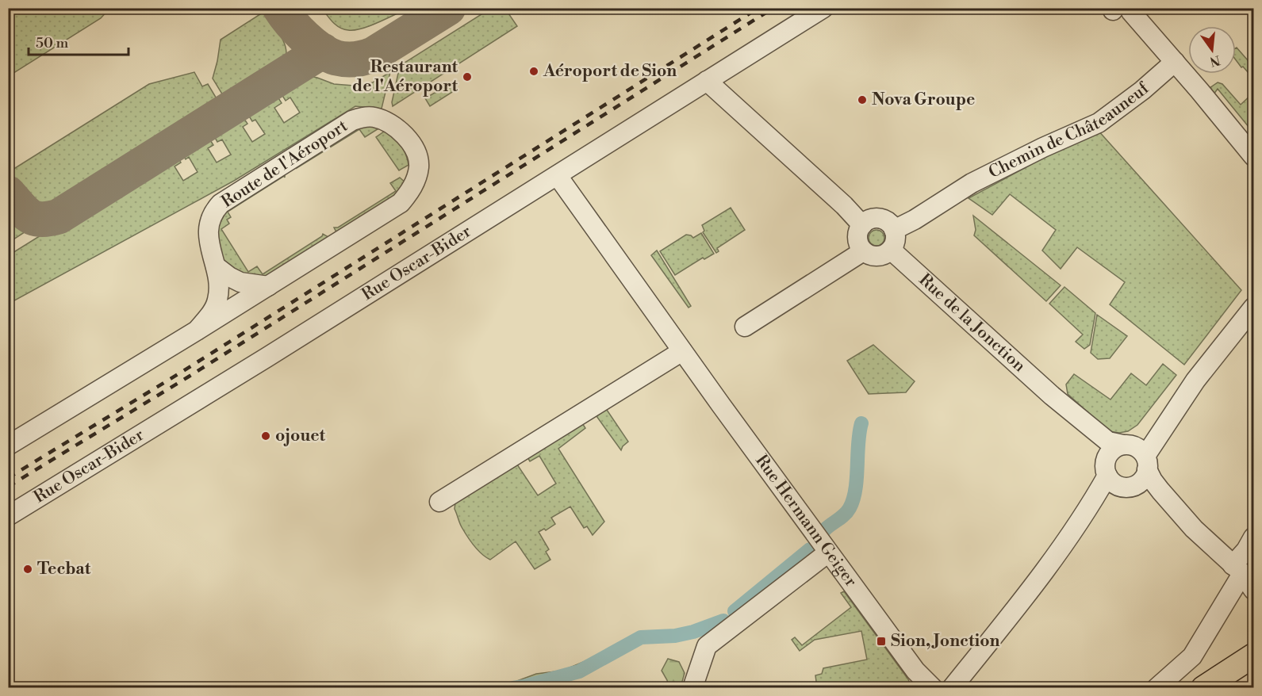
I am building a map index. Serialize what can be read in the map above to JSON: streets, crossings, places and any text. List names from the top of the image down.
{
  "streets": {
    "street": [
      "Chemin de Châteauneuf",
      "Route de l'Aéroport",
      "Rue Oscar-Bider",
      "Rue de la Jonction",
      "Rue Hermann Geiger"
    ]
  },
  "crossings": [
    ["Chemin de Châteauneuf", "Rue de la Jonction"],
    ["Rue Oscar-Bider", "Rue Hermann Geiger"]
  ],
  "places": {
    "other": [
      "Aéroport de Sion",
      "Restaurant de l'Aéroport",
      "Nova Groupe",
      "ojouet",
      "Tecbat"
    ],
    "transit": ["Sion, Jonction"]
  },
  "scale_bar": "50 m",
  "north": "bottom"
}
